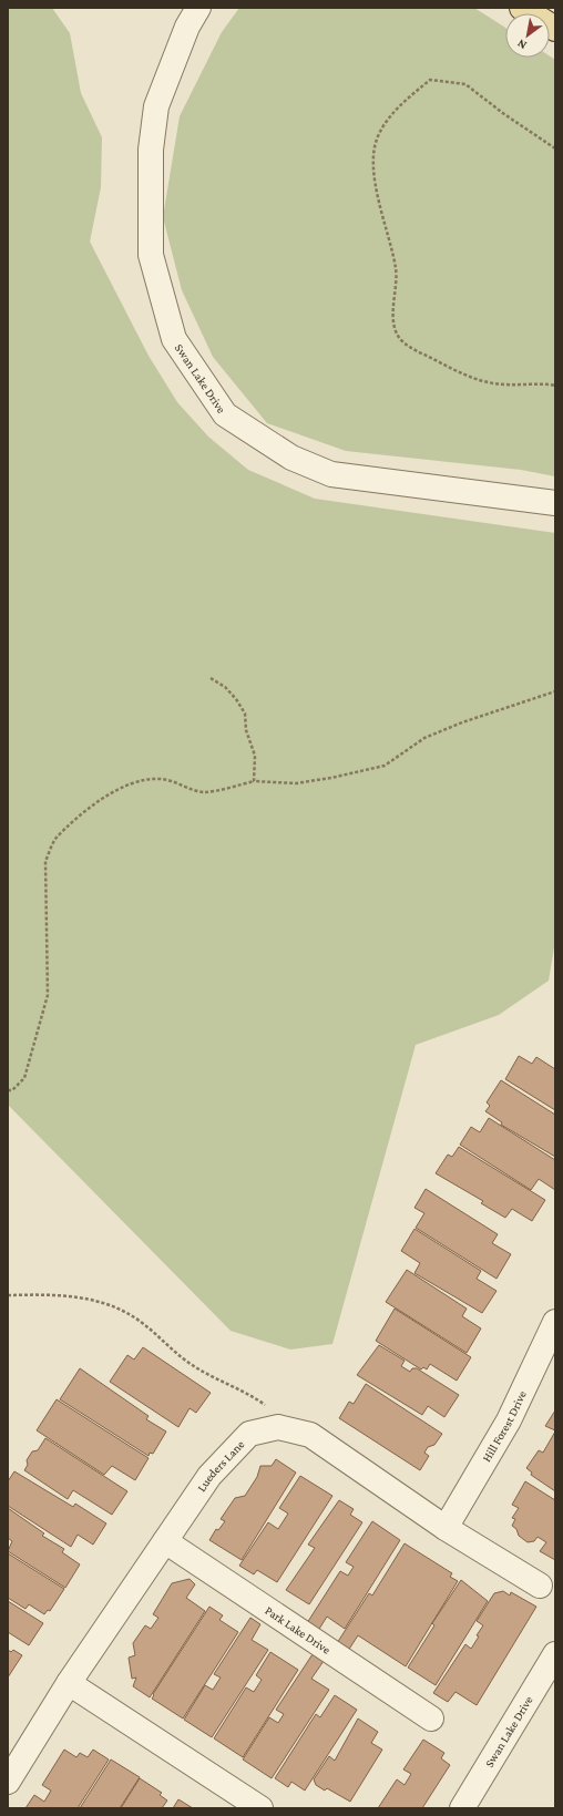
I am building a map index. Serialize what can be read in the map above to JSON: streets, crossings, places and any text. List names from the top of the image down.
{
  "streets": {
    "street": [
      "Swan Lake Drive",
      "Hill Forest Drive",
      "Lueders Lane",
      "Park Lake Drive"
    ]
  },
  "crossings": [
    ["Hill Forest Drive", "Lueders Lane"],
    ["Lueders Lane", "Park Lake Drive"]
  ],
  "north": "bottom left"
}
